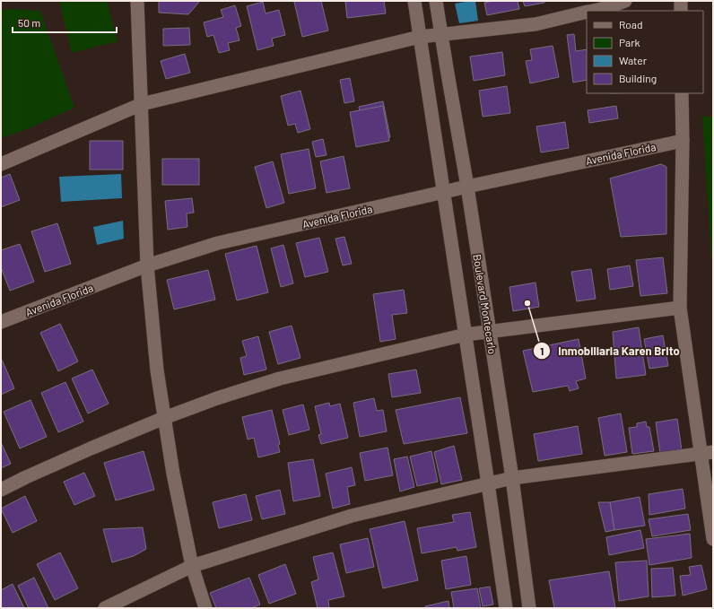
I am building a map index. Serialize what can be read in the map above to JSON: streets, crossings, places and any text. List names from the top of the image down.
{
  "streets": {
    "street": ["Avenida Florida", "Boulevard Montecarlo"]
  },
  "crossings": [
    ["Avenida Florida", "Boulevard Montecarlo"]
  ],
  "places": ["Inmobiliaria Karen Brito"],
  "legend": [
    "Road",
    "Park",
    "Water",
    "Building"
  ],
  "scale_bar": "50 m"
}
